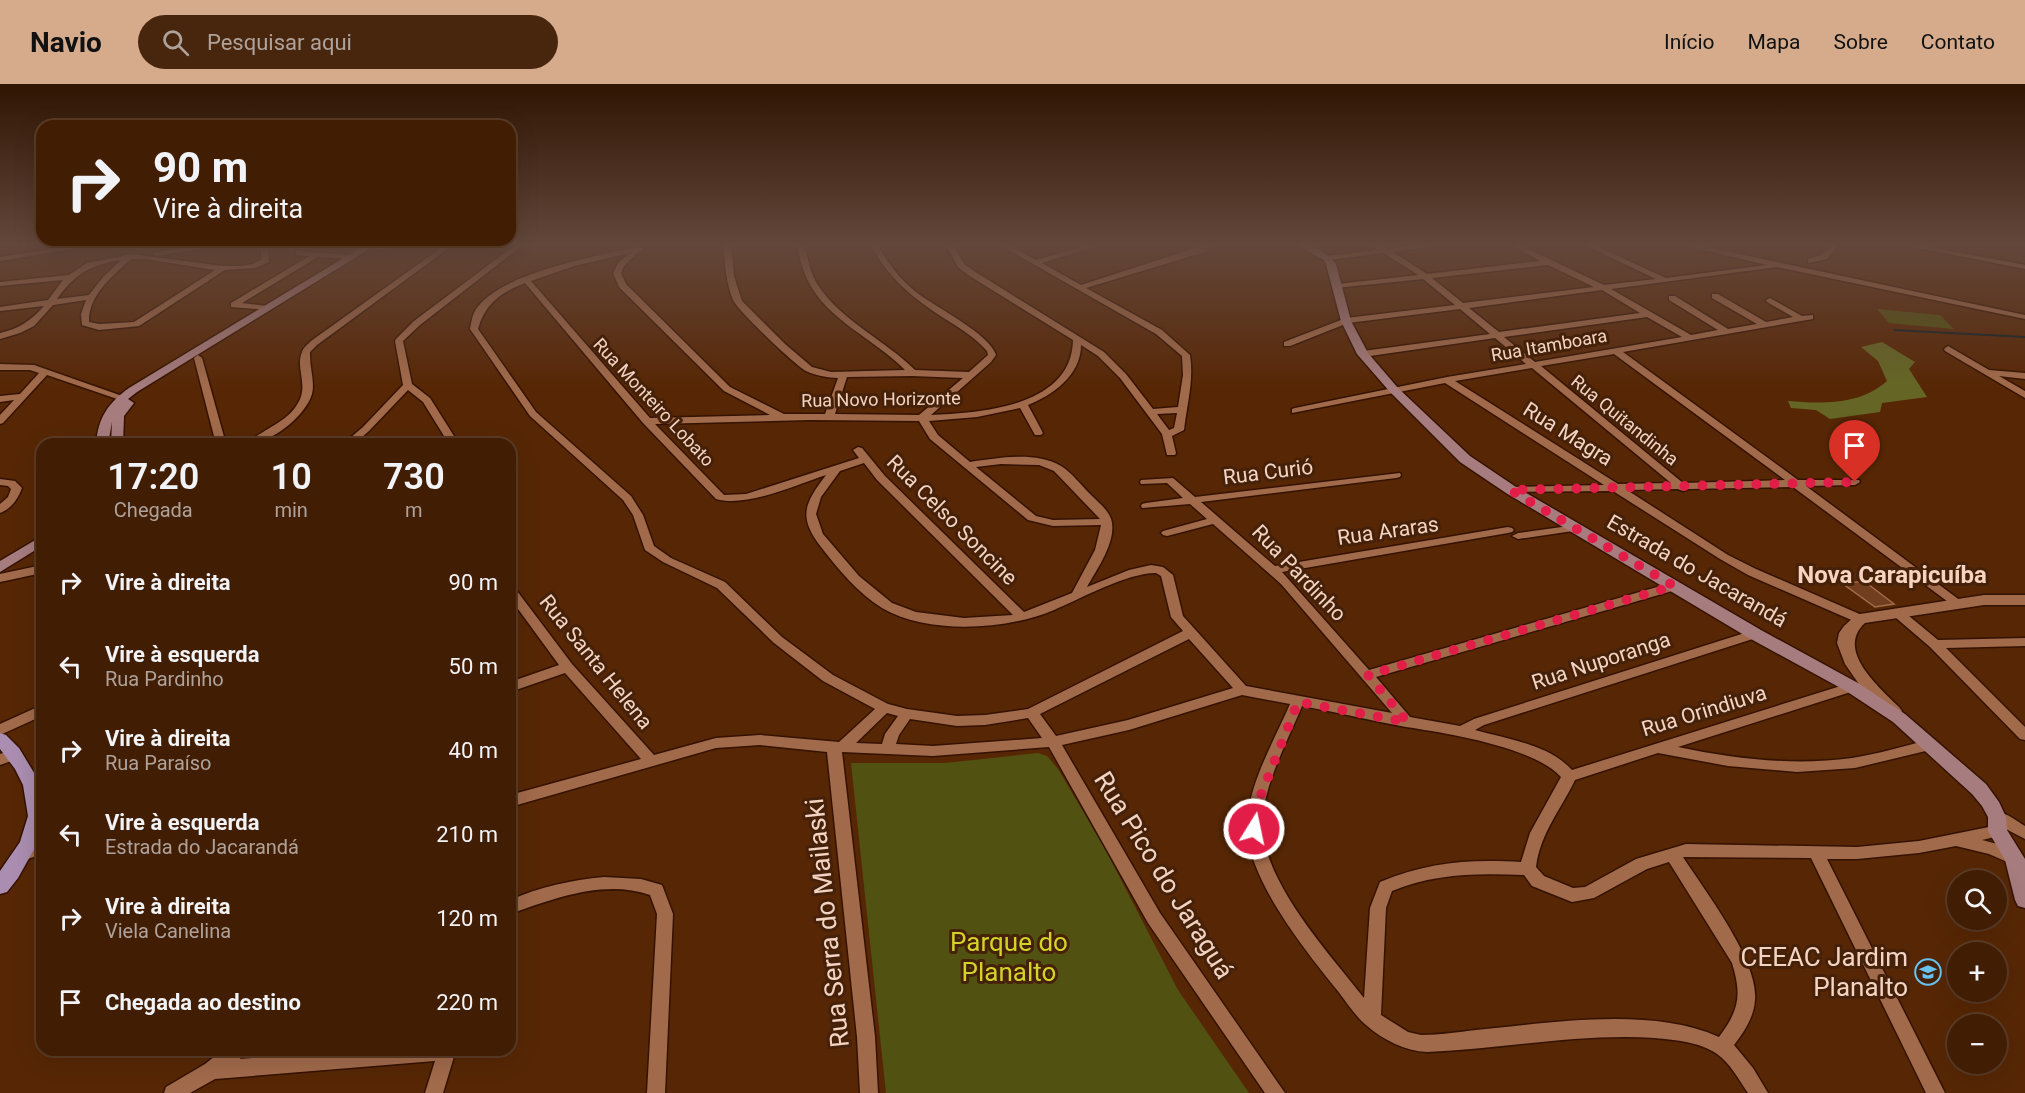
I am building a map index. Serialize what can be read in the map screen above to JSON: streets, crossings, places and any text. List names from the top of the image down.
{
  "streets": {
    "main road": ["Estrada do Jacarandá"],
    "street": [
      "Rua Itamboara",
      "Rua Novo Horizonte",
      "Rua Monteiro Lobato",
      "Rua Quitandinha",
      "Rua Magra",
      "Rua Curió",
      "Rua Celso Soncine",
      "Rua Araras",
      "Rua Pardinho",
      "Rua Nuporanga",
      "Rua Santa Helena",
      "Rua Orindiuva",
      "Rua Pico do Jaraguá",
      "Rua Serra do Mailaski"
    ]
  },
  "crossings": [
    ["Rua Itamboara", "Rua Quitandinha"],
    ["Rua Itamboara", "Rua Magra"],
    ["Rua Itamboara", "Estrada do Jacarandá"],
    ["Rua Novo Horizonte", "Rua Monteiro Lobato"],
    ["Rua Monteiro Lobato", "Rua Celso Soncine"],
    ["Rua Magra", "Estrada do Jacarandá"],
    ["Rua Curió", "Rua Pardinho"],
    ["Rua Araras", "Estrada do Jacarandá"],
    ["Rua Araras", "Rua Pardinho"],
    ["Estrada do Jacarandá", "Rua Nuporanga"],
    ["Estrada do Jacarandá", "Rua Orindiuva"]
  ],
  "districts": ["Nova Carapicuíba"],
  "parks": ["Parque do Planalto"],
  "places": {
    "school or university": ["CEEAC Jardim Planalto"]
  },
  "page": {
    "header": "Navio",
    "search": "Pesquisar aqui",
    "nav": [
      "Início",
      "Mapa",
      "Sobre",
      "Contato"
    ],
    "turn": ["90 m", "Vire à direita"],
    "eta": [
      "17:20",
      "Chegada",
      "10",
      "min",
      "730",
      "m"
    ],
    "list": [
      {
        "name": "Vire à direita",
        "value": "90 m"
      },
      {
        "name": "Vire à esquerda",
        "note": "Rua Pardinho",
        "value": "50 m"
      },
      {
        "name": "Vire à direita",
        "note": "Rua Paraíso",
        "value": "40 m"
      },
      {
        "name": "Vire à esquerda",
        "note": "Estrada do Jacarandá",
        "value": "210 m"
      },
      {
        "name": "Vire à direita",
        "note": "Viela Canelina",
        "value": "120 m"
      },
      {
        "name": "Chegada ao destino",
        "value": "220 m"
      }
    ],
    "map_buttons": ["+", "−"]
  }
}
